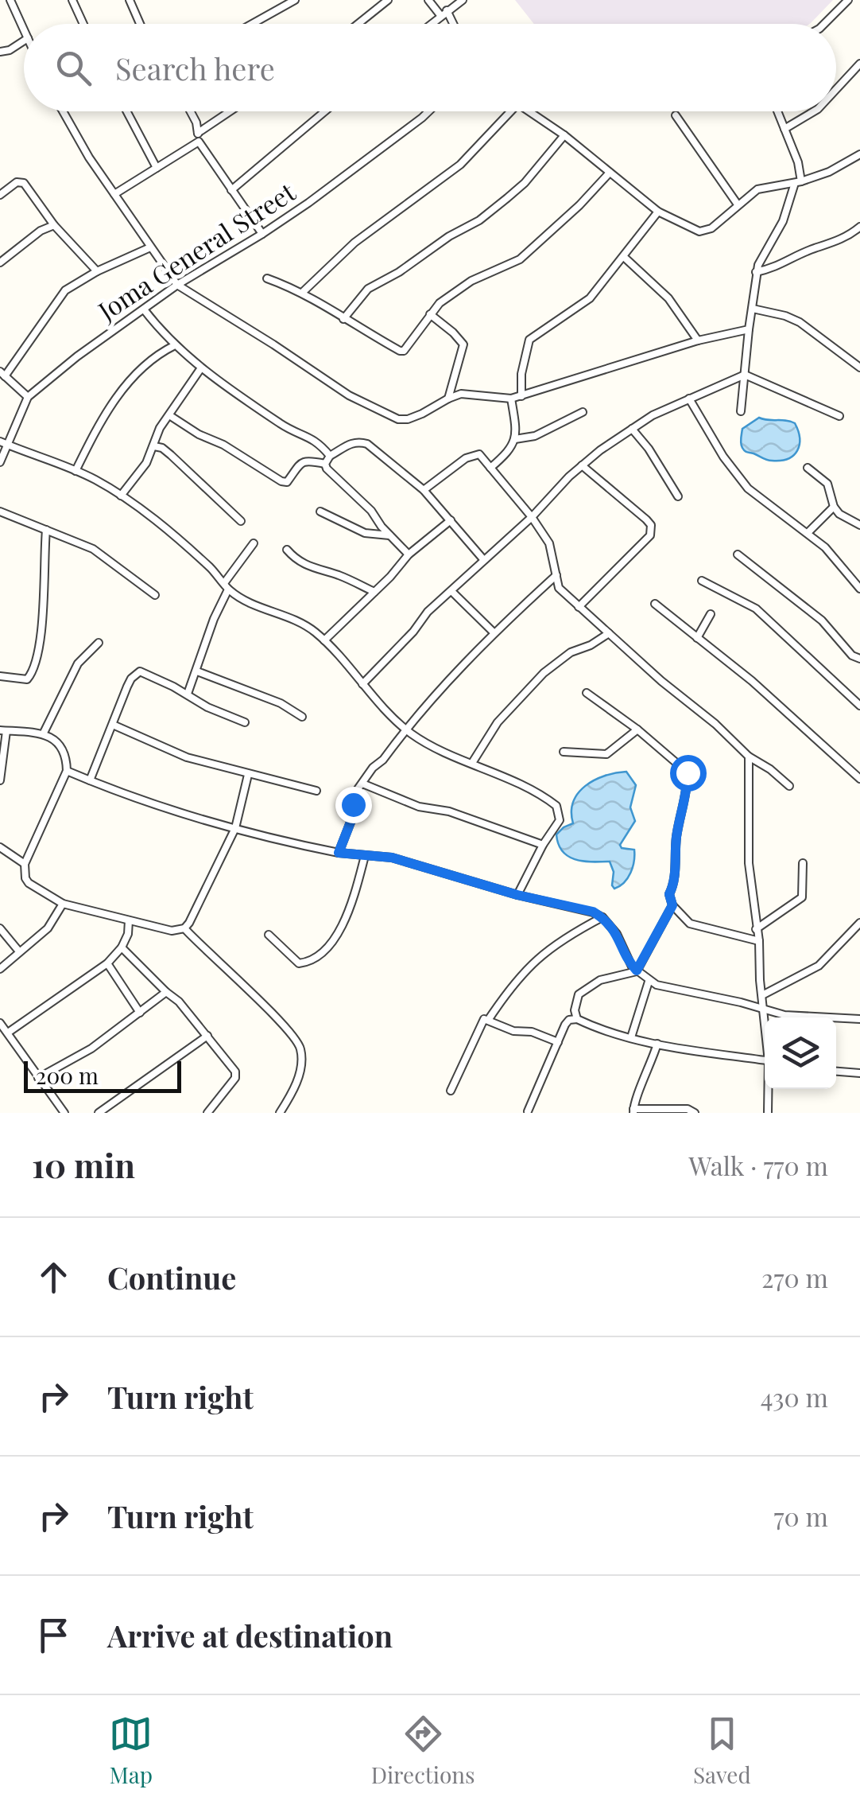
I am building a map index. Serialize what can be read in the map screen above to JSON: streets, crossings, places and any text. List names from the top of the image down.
{
  "streets": {
    "street": ["Joma General Street"]
  },
  "scale_bar": "200 m",
  "page": {
    "search": "Search here",
    "scale": "200 m",
    "heading": ["10 min", "Walk · 770 m"],
    "list": [
      ["Continue", "270 m"],
      ["Turn right", "430 m"],
      ["Turn right", "70 m"],
      "Arrive at destination"
    ],
    "nav": ["Map", "Directions", "Saved"]
  }
}
